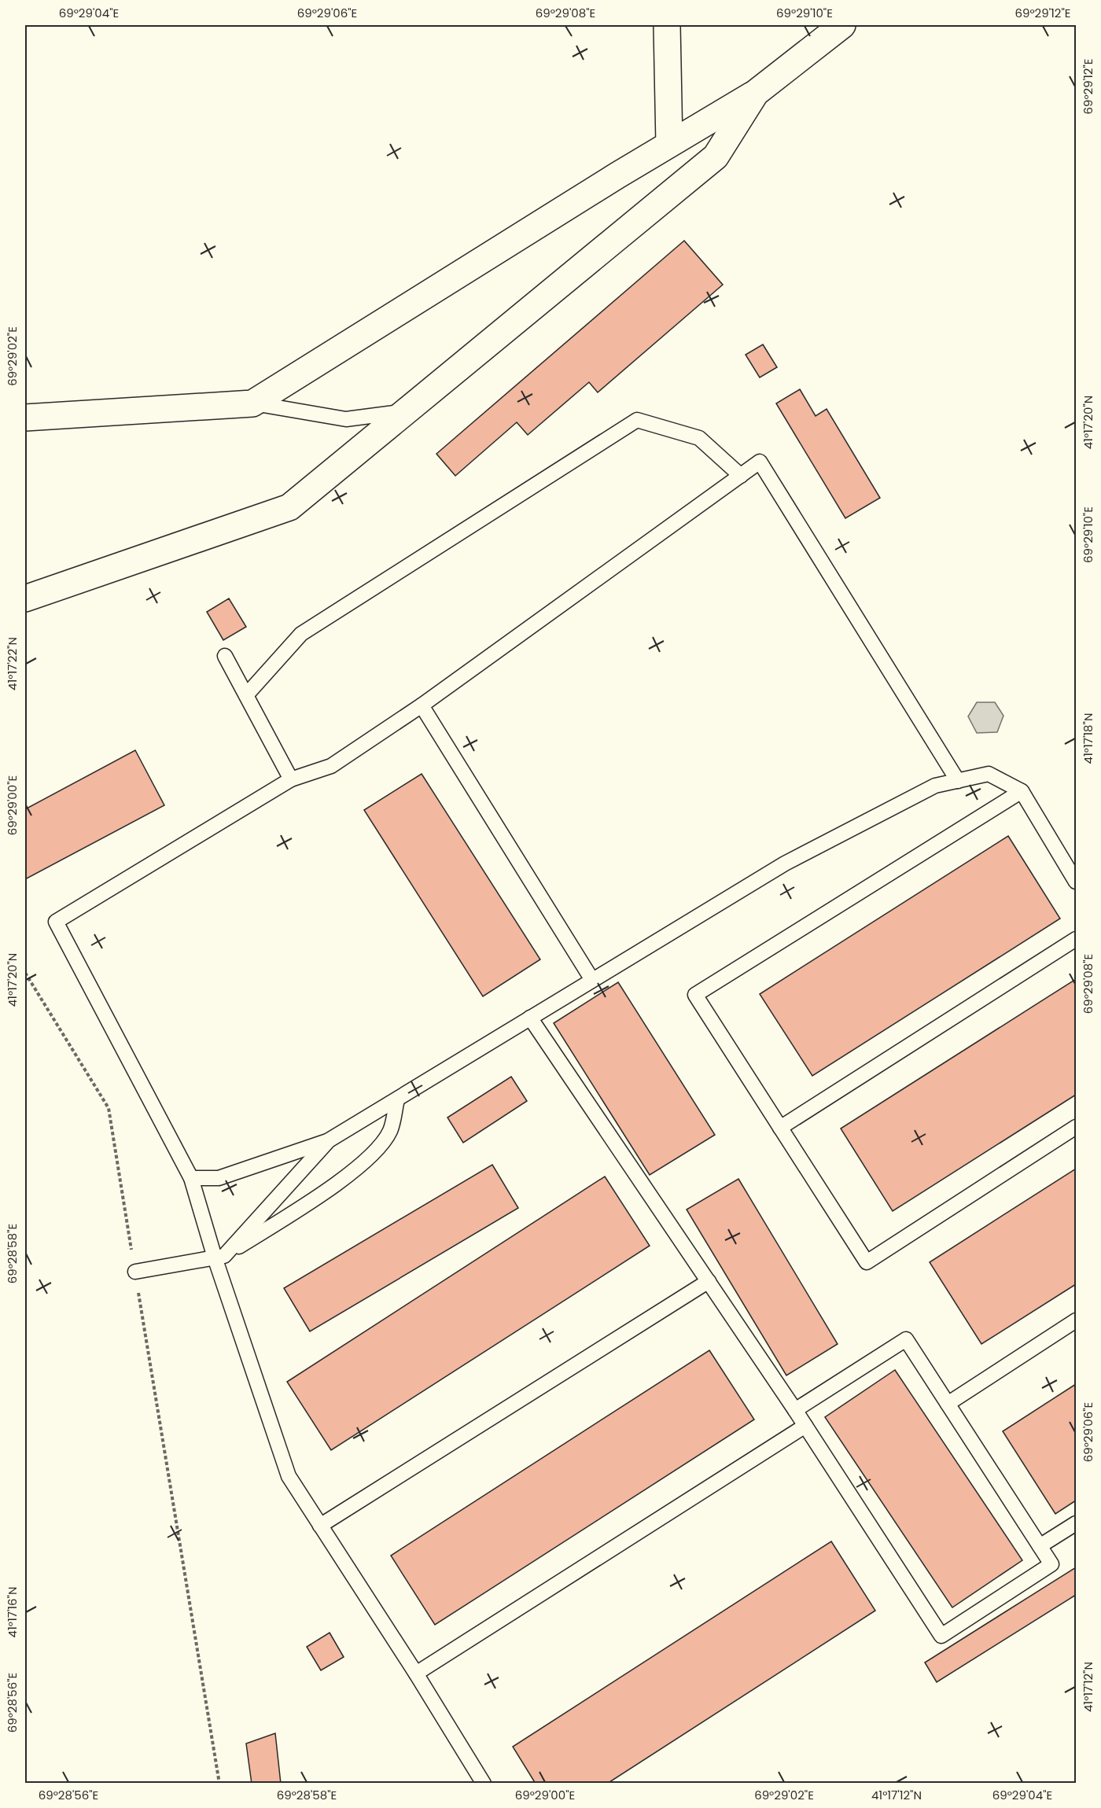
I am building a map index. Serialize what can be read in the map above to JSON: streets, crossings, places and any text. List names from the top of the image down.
{
  "coordinates": [
    "69°29'04\"E",
    "69°29'06\"E",
    "69°29'08\"E",
    "69°29'10\"E",
    "69°29'12\"E",
    "69°29'02\"E",
    "41°17'20\"N",
    "41°17'22\"N",
    "41°17'18\"N",
    "69°29'00\"E",
    "69°28'58\"E",
    "41°17'16\"N",
    "41°17'12\"N",
    "69°28'56\"E"
  ]
}
